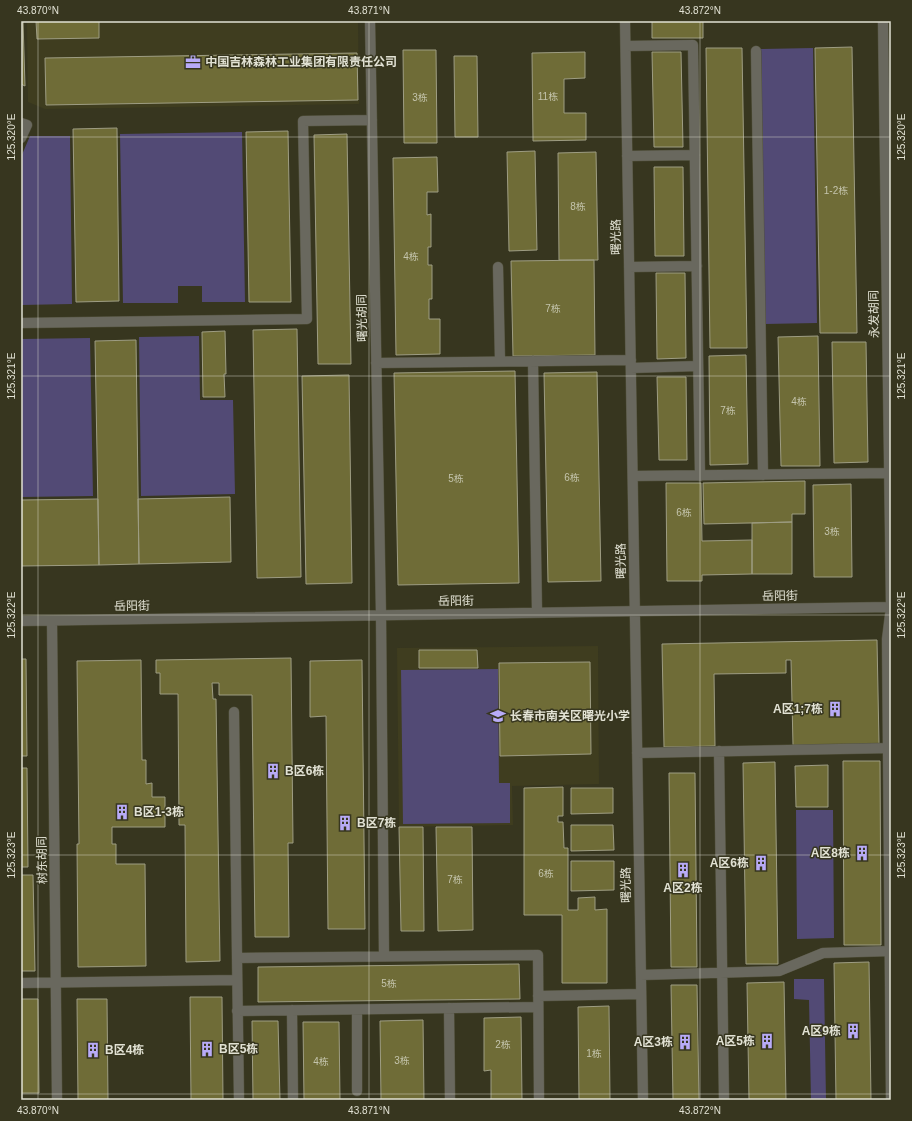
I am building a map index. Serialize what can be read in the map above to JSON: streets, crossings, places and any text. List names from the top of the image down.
{
  "streets": {
    "street": [
      "曙光路",
      "永发胡同",
      "曙光胡同",
      "岳阳街",
      "树东胡同"
    ]
  },
  "crossings": [
    ["曙光路", "岳阳街"],
    ["永发胡同", "岳阳街"],
    ["曙光胡同", "岳阳街"],
    ["岳阳街", "树东胡同"]
  ],
  "places": {
    "office": ["中国吉林森林工业集团有限责任公司"],
    "building": [
      "A区1;7栋",
      "B区6栋",
      "B区1-3栋",
      "B区7栋",
      "A区8栋",
      "A区6栋",
      "A区2栋",
      "A区9栋",
      "A区5栋",
      "A区3栋",
      "B区5栋",
      "B区4栋"
    ],
    "school or university": ["长春市南关区曙光小学"]
  },
  "house_numbers": [
    "11栋",
    "3栋",
    "1-2栋",
    "8栋",
    "4栋",
    "7栋",
    "4栋",
    "7栋",
    "6栋",
    "5栋",
    "6栋",
    "3栋",
    "6栋",
    "7栋",
    "5栋",
    "2栋",
    "1栋",
    "3栋",
    "4栋"
  ],
  "coordinates": [
    "43.870°N",
    "43.871°N",
    "43.872°N",
    "125.320°E",
    "125.321°E",
    "125.322°E",
    "125.323°E"
  ]
}
